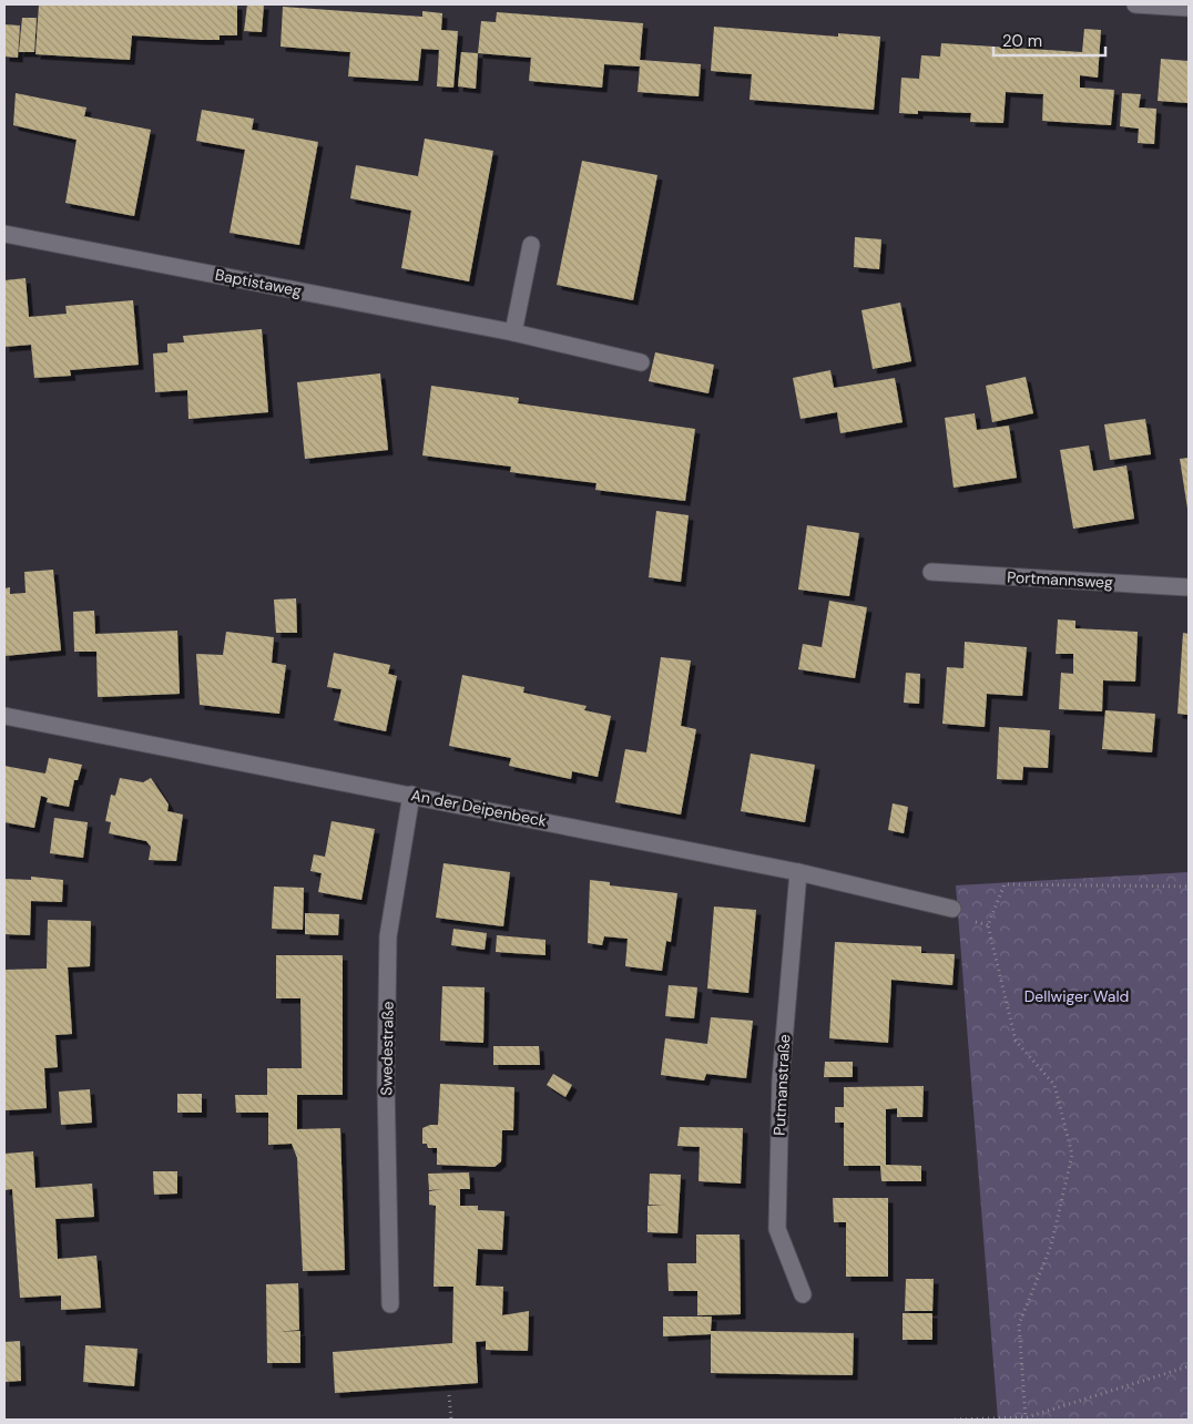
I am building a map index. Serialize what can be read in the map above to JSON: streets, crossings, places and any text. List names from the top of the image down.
{
  "streets": {
    "street": [
      "Baptistaweg",
      "Portmannsweg",
      "An der Deipenbeck",
      "Swedestraße",
      "Putmanstraße"
    ]
  },
  "crossings": [
    ["An der Deipenbeck", "Swedestraße"],
    ["An der Deipenbeck", "Putmanstraße"]
  ],
  "parks": ["Dellwiger Wald"],
  "scale_bar": "20 m"
}
